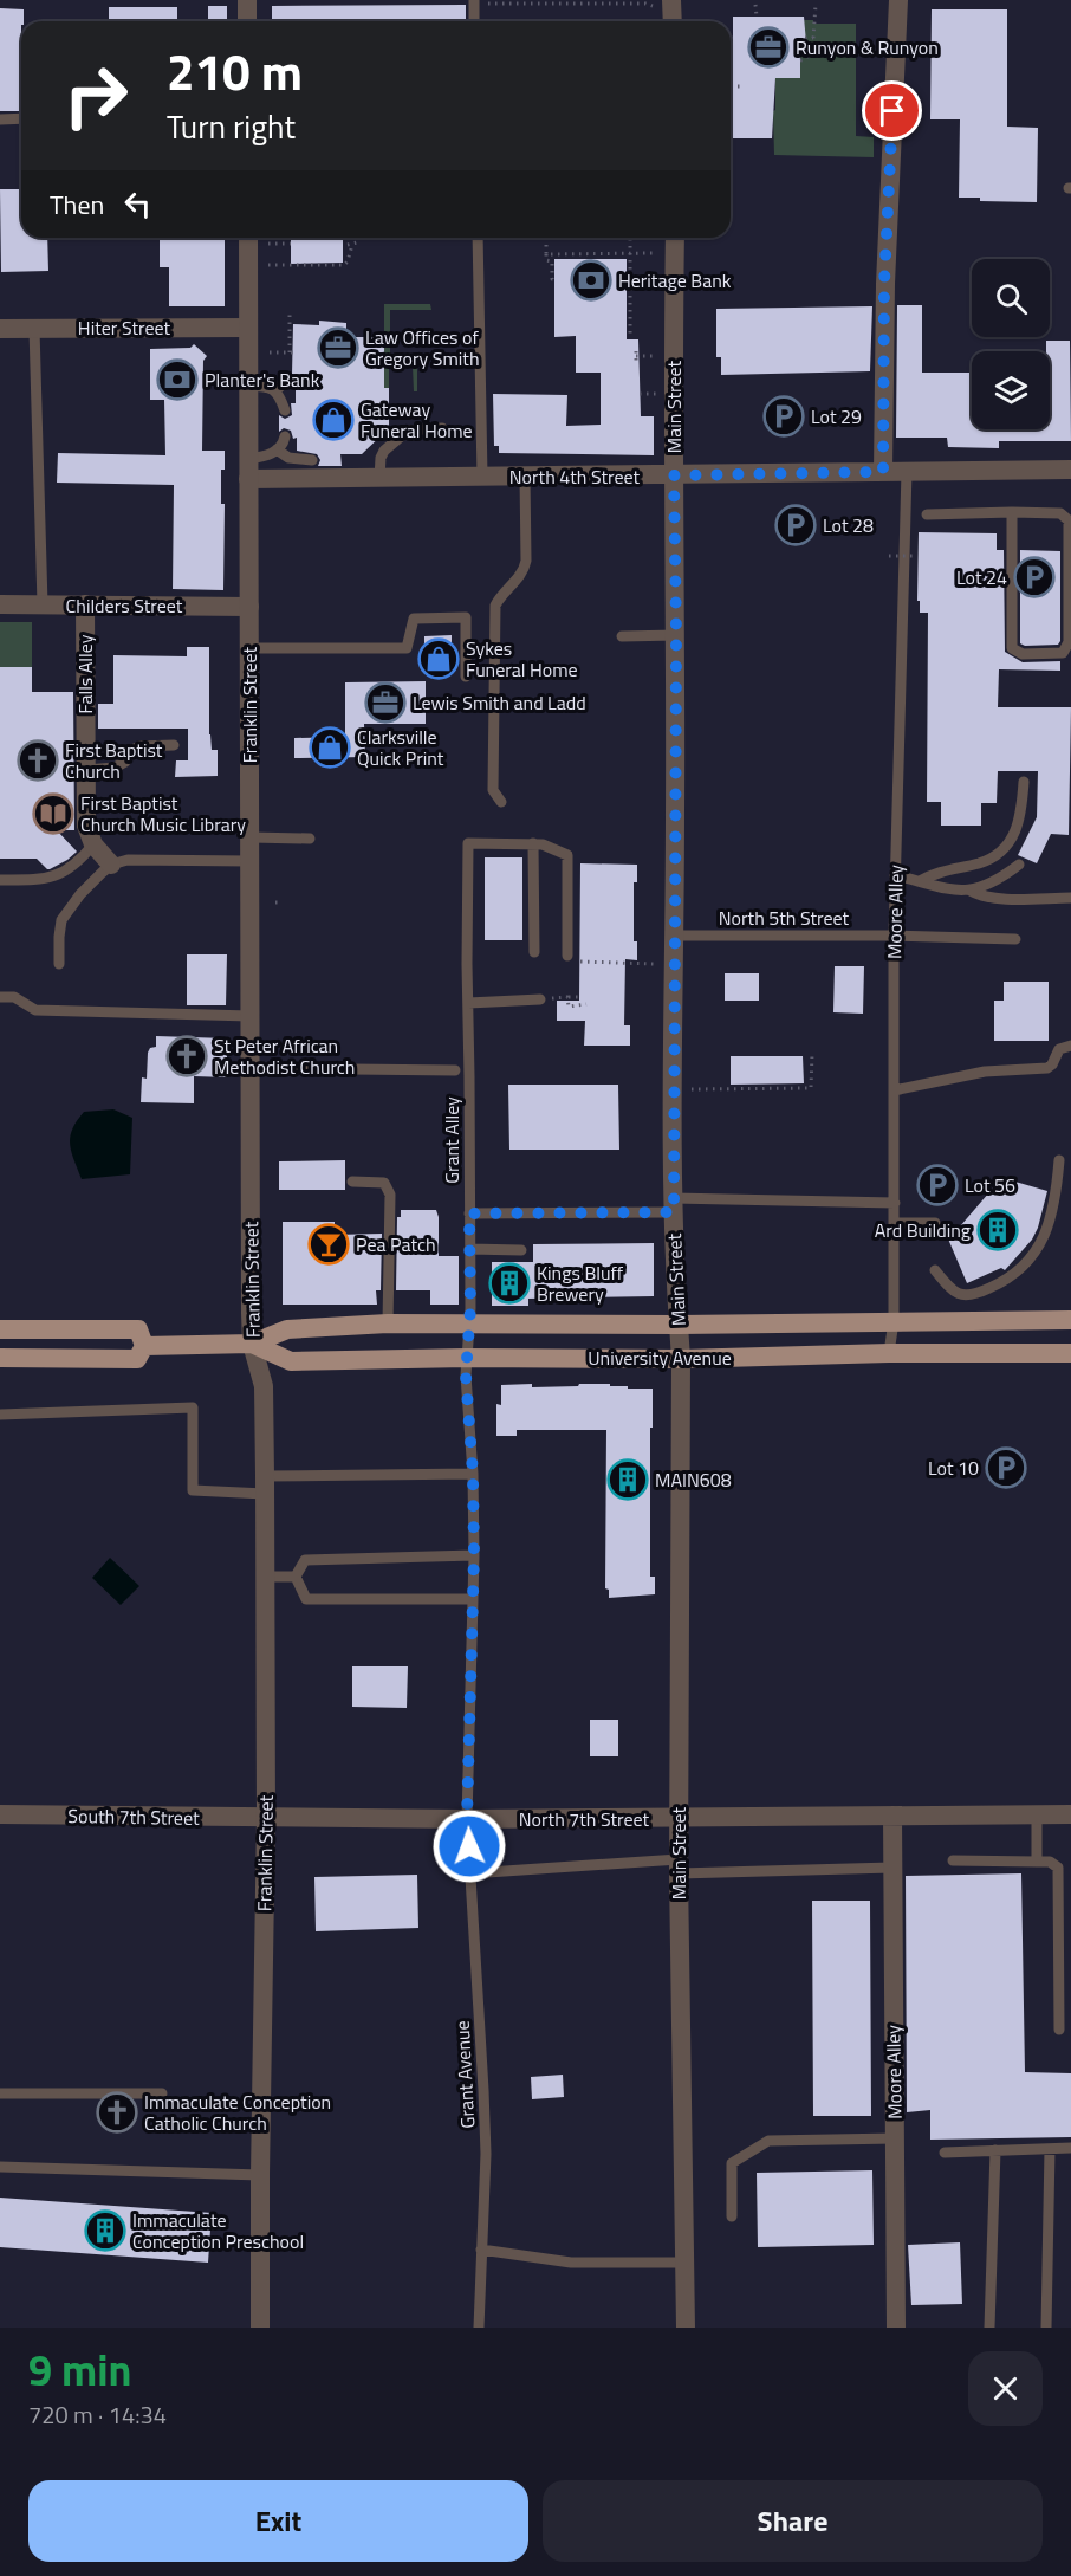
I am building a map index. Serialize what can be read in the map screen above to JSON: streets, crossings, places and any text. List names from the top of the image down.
{
  "streets": {
    "main road": ["University Avenue"],
    "street": [
      "Hiter Street",
      "Main Street",
      "North 4th Street",
      "Childers Street",
      "Falls Alley",
      "Franklin Street",
      "Moore Alley",
      "South 7th Street",
      "North 7th Street"
    ],
    "lane": ["North 5th Street", "Grant Alley", "Grant Avenue"]
  },
  "crossings": [
    ["Hiter Street", "Franklin Street"],
    ["Main Street", "North 4th Street"],
    ["Main Street", "North 5th Street"],
    ["Main Street", "University Avenue"],
    ["Main Street", "North 7th Street"],
    ["North 4th Street", "Franklin Street"],
    ["North 4th Street", "Moore Alley"],
    ["Childers Street", "Falls Alley"],
    ["Childers Street", "Franklin Street"],
    ["Franklin Street", "University Avenue"],
    ["Franklin Street", "South 7th Street"],
    ["Franklin Street", "North 7th Street"],
    ["Moore Alley", "North 5th Street"],
    ["Moore Alley", "University Avenue"],
    ["Moore Alley", "North 7th Street"],
    ["Grant Alley", "University Avenue"],
    ["Grant Alley", "North 7th Street"],
    ["Grant Alley", "Grant Avenue"],
    ["South 7th Street", "North 7th Street"],
    ["North 7th Street", "Grant Avenue"]
  ],
  "places": {
    "office": ["Runyon & Runyon", "Law Offices of Gregory Smith", "Lewis Smith and Ladd"],
    "bank": ["Heritage Bank", "Planter's Bank"],
    "parking": [
      "Lot 29",
      "Lot 28",
      "Lot 24",
      "Lot 56",
      "Lot 10"
    ],
    "shop": ["Gateway Funeral Home", "Sykes Funeral Home", "Clarksville Quick Print"],
    "church": ["First Baptist Church", "St Peter African Methodist Church", "Immaculate Conception Catholic Church"],
    "library": ["First Baptist Church Music Library"],
    "building": [
      "Ard Building",
      "Kings Bluff Brewery",
      "MAIN608",
      "Immaculate Conception Preschool"
    ],
    "bar": ["Pea Patch"]
  },
  "page": {
    "turn": ["210 m", "Turn right"],
    "then": "Then",
    "heading": ["9 min", "720 m · 14:34"],
    "buttons": ["Exit", "Share"]
  }
}
